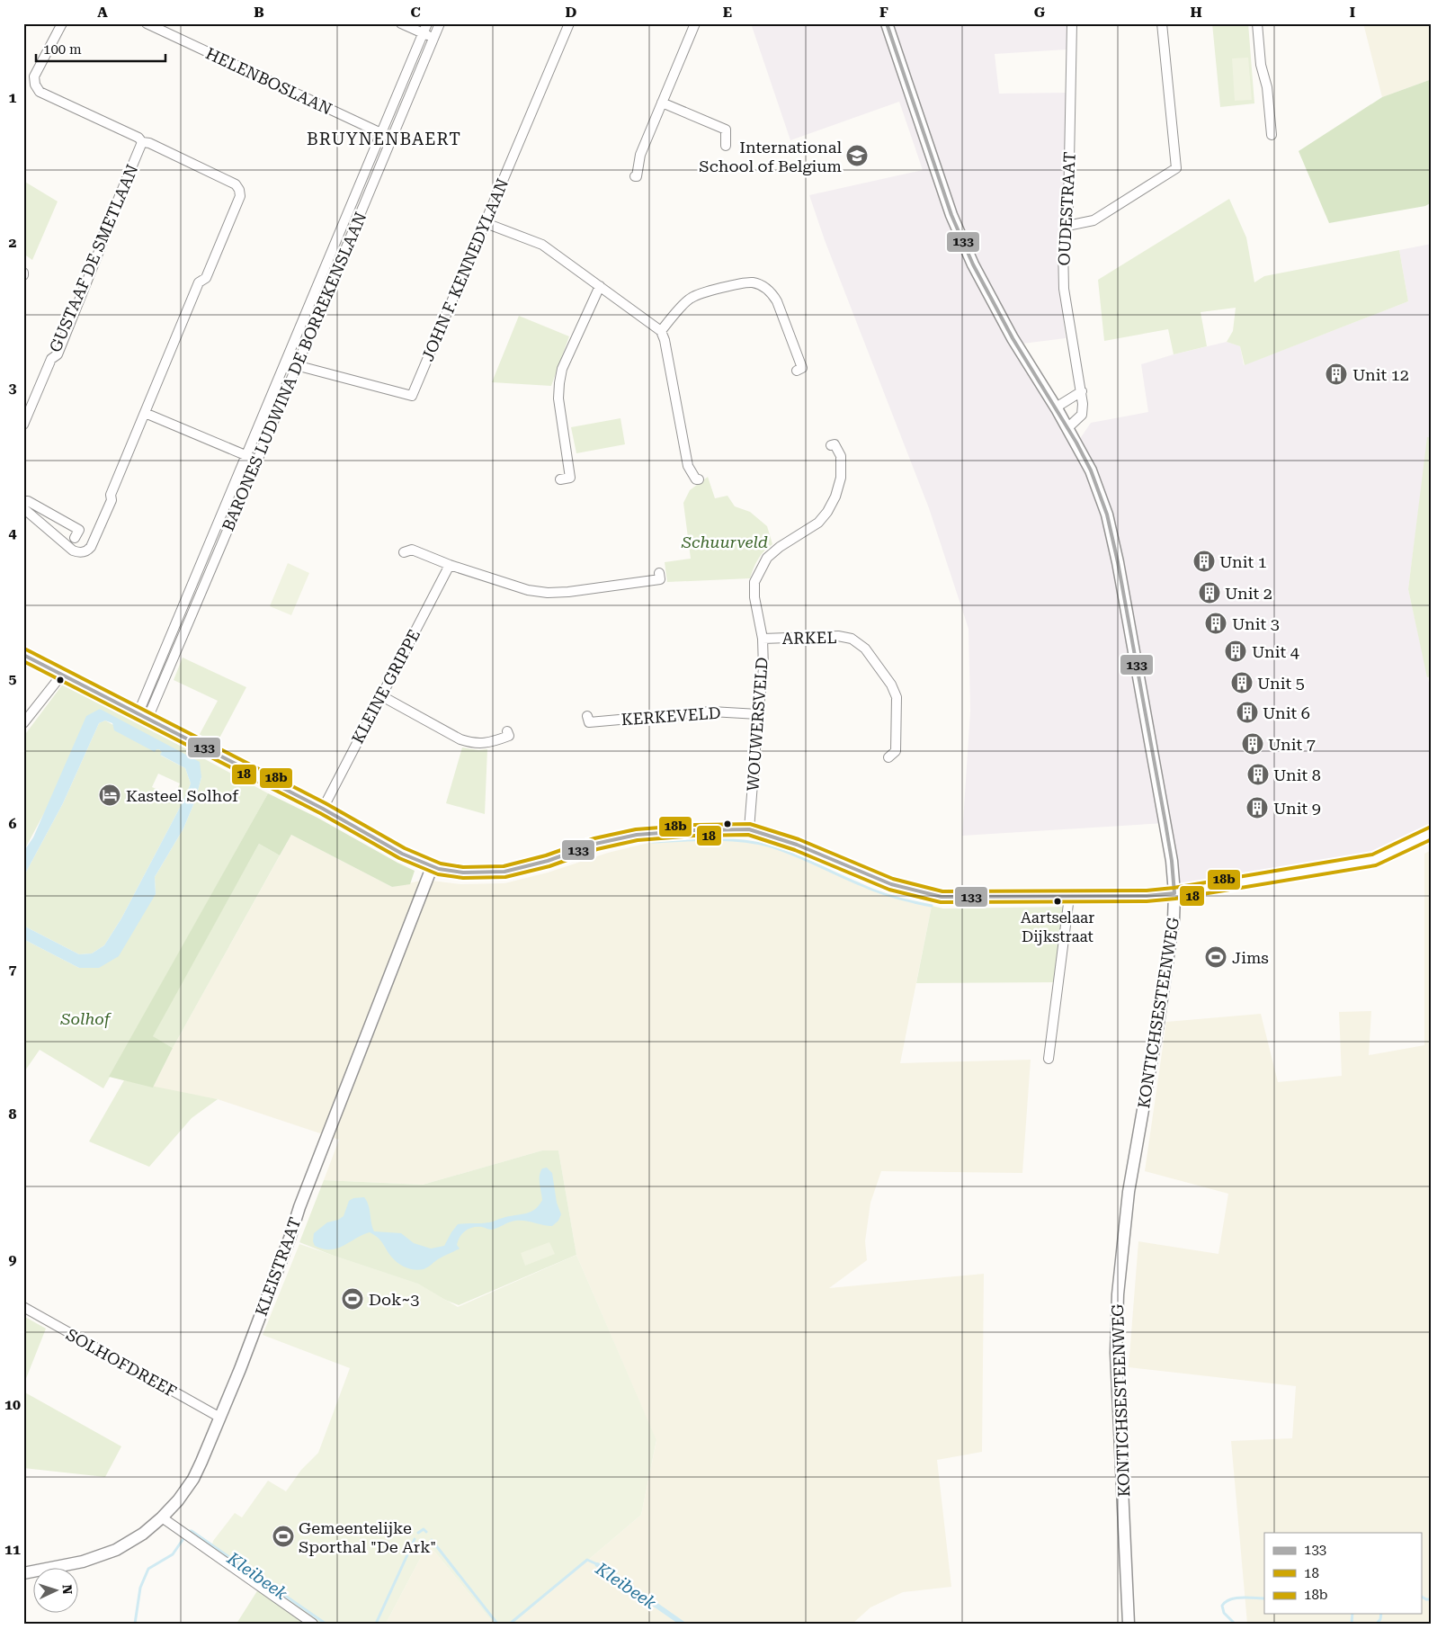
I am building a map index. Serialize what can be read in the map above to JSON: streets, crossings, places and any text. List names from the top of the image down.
{
  "streets": {
    "street": [
      "HELENBOSLAAN",
      "OUDESTRAAT",
      "GUSTAAF DE SMETLAAN",
      "JOHN F. KENNEDYLAAN",
      "BARONES LUDWINA DE BORREKENSLAAN",
      "ARKEL",
      "KLEINE GRIPPE",
      "KERKEVELD",
      "WOUWERSVELD",
      "KONTICHSESTEENWEG",
      "KLEISTRAAT",
      "SOLHOFDREEF"
    ]
  },
  "crossings": [
    ["HELENBOSLAAN", "BARONES LUDWINA DE BORREKENSLAAN"],
    ["OUDESTRAAT", "KONTICHSESTEENWEG"],
    ["JOHN F. KENNEDYLAAN", "BARONES LUDWINA DE BORREKENSLAAN"],
    ["ARKEL", "WOUWERSVELD"],
    ["KERKEVELD", "WOUWERSVELD"],
    ["KLEISTRAAT", "SOLHOFDREEF"]
  ],
  "districts": ["BRUYNENBAERT"],
  "water": ["Kleibeek"],
  "parks": ["Schuurveld", "Solhof"],
  "places": {
    "school or university": ["International School of Belgium"],
    "building": [
      "Unit 12",
      "Unit 1",
      "Unit 2",
      "Unit 3",
      "Unit 4",
      "Unit 5",
      "Unit 6",
      "Unit 7",
      "Unit 8",
      "Unit 9"
    ],
    "hotel": ["Kasteel Solhof"],
    "other": ["Aartselaar Dijkstraat"],
    "sports": ["Jims", "Dok~3", "Gemeentelijke Sporthal \"De Ark\""]
  },
  "lines": ["transit line 133", "transit line 18b", "transit line 18"],
  "legend": ["133", "18", "18b"],
  "scale_bar": "100 m",
  "north": "right",
  "grid": {
    "columns": [
      "A",
      "B",
      "C",
      "D",
      "E",
      "F",
      "G",
      "H",
      "I"
    ],
    "rows": [
      "1",
      "2",
      "3",
      "4",
      "5",
      "6",
      "7",
      "8",
      "9",
      "10",
      "11"
    ]
  }
}
